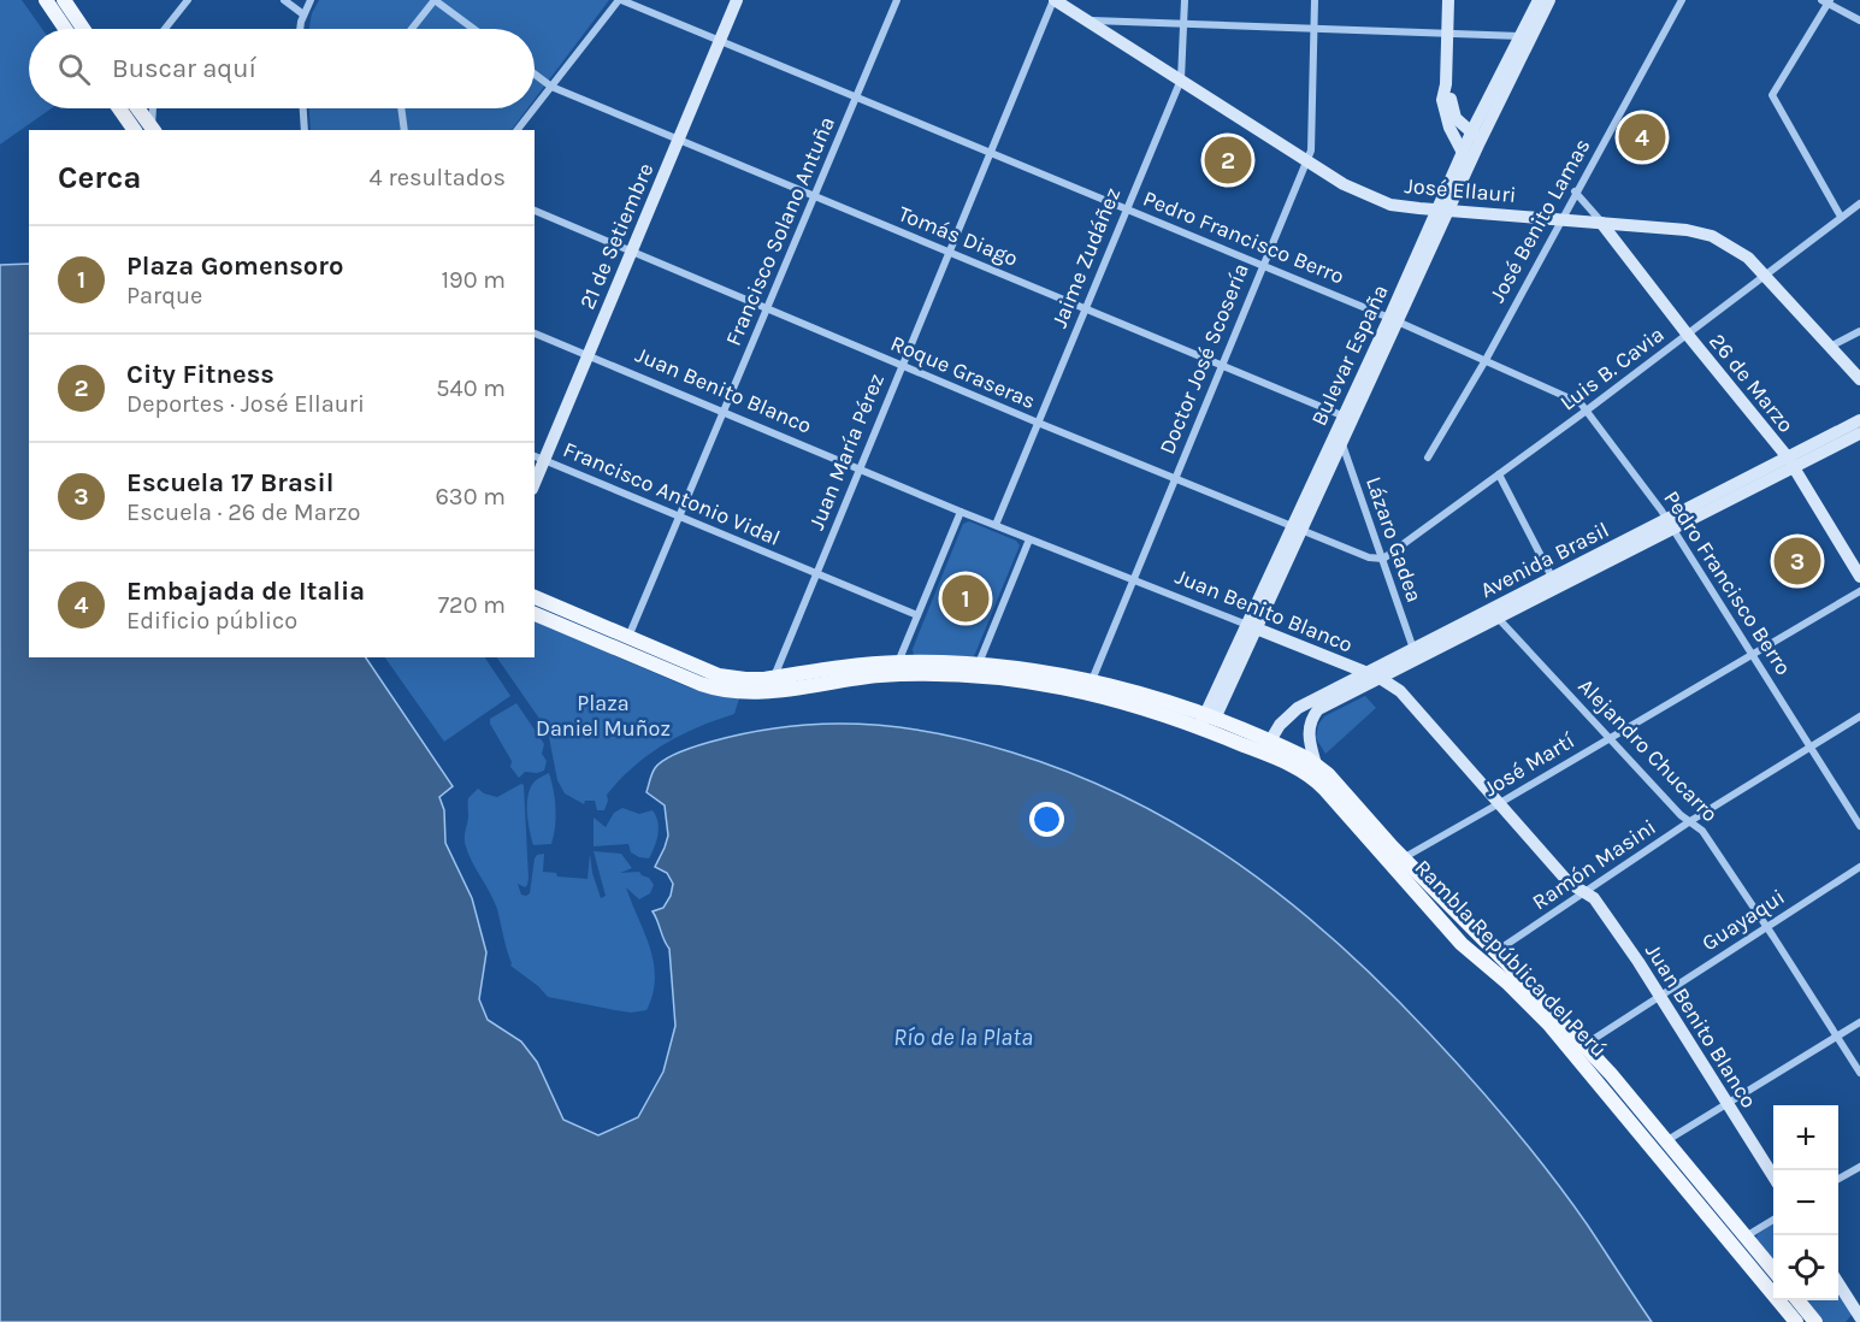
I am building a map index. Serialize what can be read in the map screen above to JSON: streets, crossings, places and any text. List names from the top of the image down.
{
  "streets": {
    "main road": ["Rambla República del Perú"],
    "street": [
      "José Ellauri",
      "José Benito Lamas",
      "Francisco Solano Antuña",
      "21 de Setiembre",
      "Tomás Diago",
      "Pedro Francisco Berro",
      "Jaime Zudáñez",
      "Bulevar España",
      "Doctor José Scosería",
      "Luis B. Cavia",
      "Roque Graseras",
      "26 de Marzo",
      "Juan Benito Blanco",
      "Juan María Pérez",
      "Francisco Antonio Vidal",
      "Lázaro Gadea",
      "Avenida Brasil",
      "Alejandro Chucarro",
      "José Martí",
      "Ramón Masini",
      "Guayaqui"
    ]
  },
  "crossings": [
    ["José Ellauri", "José Benito Lamas"],
    ["José Ellauri", "Jaime Zudáñez"],
    ["José Ellauri", "Bulevar España"],
    ["José Ellauri", "Doctor José Scosería"],
    ["José Ellauri", "Luis B. Cavia"],
    ["José Ellauri", "26 de Marzo"],
    ["José Ellauri", "Juan María Pérez"],
    ["José Benito Lamas", "Pedro Francisco Berro"],
    ["Francisco Solano Antuña", "Tomás Diago"],
    ["Francisco Solano Antuña", "Pedro Francisco Berro"],
    ["Francisco Solano Antuña", "Roque Graseras"],
    ["Francisco Solano Antuña", "Juan Benito Blanco"],
    ["Francisco Solano Antuña", "Francisco Antonio Vidal"],
    ["Francisco Solano Antuña", "Rambla República del Perú"],
    ["21 de Setiembre", "Tomás Diago"],
    ["21 de Setiembre", "Pedro Francisco Berro"],
    ["21 de Setiembre", "Roque Graseras"],
    ["21 de Setiembre", "Juan Benito Blanco"],
    ["21 de Setiembre", "Francisco Antonio Vidal"],
    ["Tomás Diago", "Jaime Zudáñez"],
    ["Tomás Diago", "Bulevar España"],
    ["Tomás Diago", "Doctor José Scosería"],
    ["Tomás Diago", "Juan María Pérez"],
    ["Pedro Francisco Berro", "Jaime Zudáñez"],
    ["Pedro Francisco Berro", "Bulevar España"],
    ["Pedro Francisco Berro", "Doctor José Scosería"],
    ["Pedro Francisco Berro", "Luis B. Cavia"],
    ["Pedro Francisco Berro", "Juan María Pérez"],
    ["Pedro Francisco Berro", "Avenida Brasil"],
    ["Pedro Francisco Berro", "José Martí"],
    ["Pedro Francisco Berro", "Ramón Masini"],
    ["Jaime Zudáñez", "Roque Graseras"],
    ["Jaime Zudáñez", "Juan Benito Blanco"],
    ["Bulevar España", "Roque Graseras"],
    ["Bulevar España", "Juan Benito Blanco"],
    ["Bulevar España", "Lázaro Gadea"],
    ["Bulevar España", "Rambla República del Perú"],
    ["Doctor José Scosería", "Roque Graseras"],
    ["Doctor José Scosería", "Juan Benito Blanco"],
    ["Doctor José Scosería", "Rambla República del Perú"],
    ["Luis B. Cavia", "Roque Graseras"],
    ["Luis B. Cavia", "26 de Marzo"],
    ["Luis B. Cavia", "Lázaro Gadea"],
    ["Roque Graseras", "Juan María Pérez"],
    ["Roque Graseras", "Lázaro Gadea"],
    ["26 de Marzo", "Avenida Brasil"],
    ["Juan Benito Blanco", "Juan María Pérez"],
    ["Juan Benito Blanco", "Avenida Brasil"],
    ["Juan Benito Blanco", "José Martí"],
    ["Juan Benito Blanco", "Ramón Masini"],
    ["Juan Benito Blanco", "Guayaqui"],
    ["Juan María Pérez", "Francisco Antonio Vidal"],
    ["Juan María Pérez", "Rambla República del Perú"],
    ["Lázaro Gadea", "Avenida Brasil"],
    ["Avenida Brasil", "Alejandro Chucarro"],
    ["Avenida Brasil", "Rambla República del Perú"],
    ["Alejandro Chucarro", "José Martí"],
    ["Alejandro Chucarro", "Ramón Masini"],
    ["Alejandro Chucarro", "Guayaqui"],
    ["José Martí", "Rambla República del Perú"],
    ["Ramón Masini", "Rambla República del Perú"],
    ["Guayaqui", "Rambla República del Perú"]
  ],
  "water": ["Río de la Plata"],
  "parks": ["Plaza Daniel Muñoz"],
  "page": {
    "search": "Buscar aquí",
    "pins": [
      "4",
      "2",
      "3",
      "1"
    ],
    "heading": ["Cerca", "4 resultados"],
    "list": [
      {
        "mark": "1",
        "name": "Plaza Gomensoro",
        "note": "Parque",
        "value": "190 m"
      },
      {
        "mark": "2",
        "name": "City Fitness",
        "note": "Deportes · José Ellauri",
        "value": "540 m"
      },
      {
        "mark": "3",
        "name": "Escuela 17 Brasil",
        "note": "Escuela · 26 de Marzo",
        "value": "630 m"
      },
      {
        "mark": "4",
        "name": "Embajada de Italia",
        "note": "Edificio público",
        "value": "720 m"
      }
    ],
    "map_buttons": ["+", "−"]
  }
}
